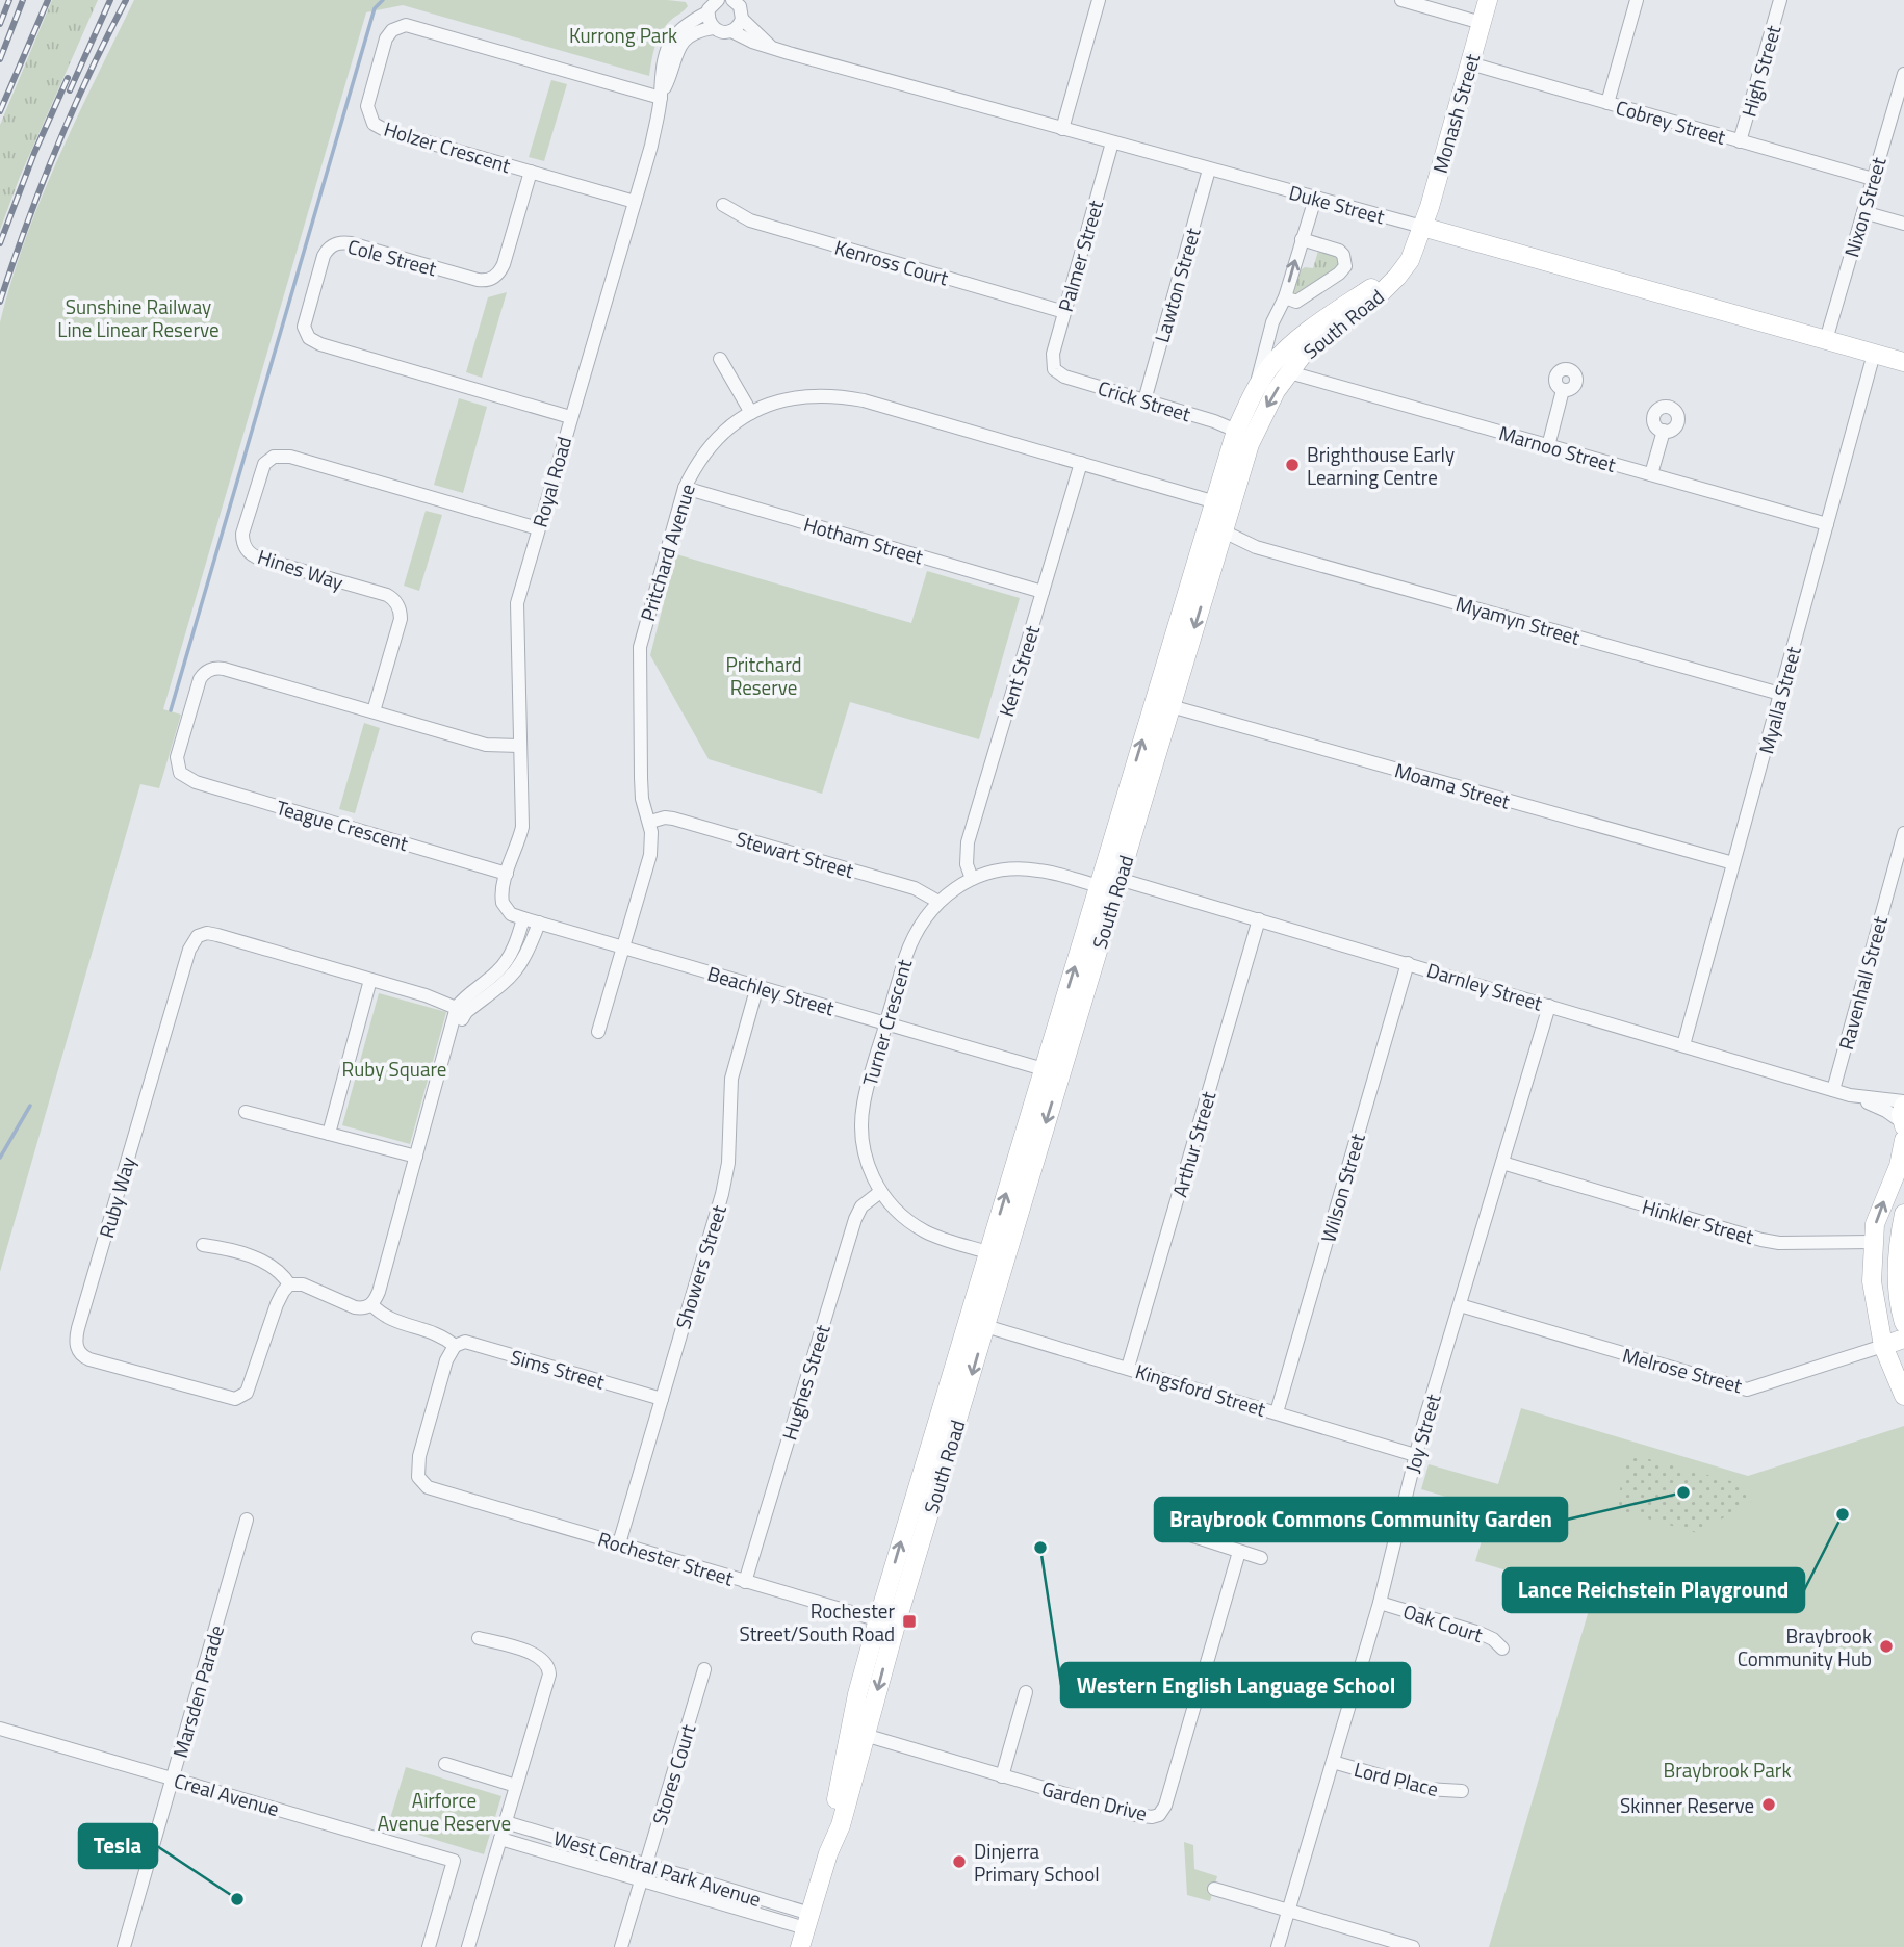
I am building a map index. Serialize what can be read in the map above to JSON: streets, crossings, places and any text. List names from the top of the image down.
{
  "streets": {
    "street": [
      "High Street",
      "Monash Street",
      "Cobrey Street",
      "Holzer Crescent",
      "Duke Street",
      "Nixon Street",
      "Palmer Street",
      "Cole Street",
      "Kenross Court",
      "Lawton Street",
      "South Road",
      "Crick Street",
      "Marnoo Street",
      "Royal Road",
      "Hotham Street",
      "Pritchard Avenue",
      "Hines Way",
      "Myamyn Street",
      "Kent Street",
      "Myalla Street",
      "Moama Street",
      "Teague Crescent",
      "Stewart Street",
      "Ravenhall Street",
      "Darnley Street",
      "Beachley Street",
      "Turner Crescent",
      "Arthur Street",
      "Wilson Street",
      "Ruby Way",
      "Hinkler Street",
      "Showers Street",
      "Sims Street",
      "Melrose Street",
      "Hughes Street",
      "Kingsford Street",
      "Joy Street",
      "Rochester Street",
      "Oak Court",
      "Marsden Parade",
      "Stores Court",
      "Lord Place",
      "Creal Avenue",
      "Garden Drive",
      "West Central Park Avenue"
    ]
  },
  "crossings": [
    ["High Street", "Cobrey Street"],
    ["Monash Street", "Cobrey Street"],
    ["Monash Street", "Duke Street"],
    ["Monash Street", "South Road"],
    ["Cobrey Street", "Nixon Street"],
    ["Holzer Crescent", "Cole Street"],
    ["Holzer Crescent", "Royal Road"],
    ["Duke Street", "Nixon Street"],
    ["Duke Street", "Palmer Street"],
    ["Duke Street", "Lawton Street"],
    ["Duke Street", "South Road"],
    ["Duke Street", "Royal Road"],
    ["Duke Street", "Myalla Street"],
    ["Palmer Street", "Kenross Court"],
    ["Palmer Street", "Crick Street"],
    ["Cole Street", "Royal Road"],
    ["Lawton Street", "Crick Street"],
    ["South Road", "Crick Street"],
    ["South Road", "Marnoo Street"],
    ["South Road", "Pritchard Avenue"],
    ["South Road", "Myamyn Street"],
    ["South Road", "Moama Street"],
    ["South Road", "Darnley Street"],
    ["South Road", "Beachley Street"],
    ["South Road", "Turner Crescent"],
    ["South Road", "Kingsford Street"],
    ["South Road", "Rochester Street"],
    ["South Road", "Garden Drive"],
    ["South Road", "West Central Park Avenue"],
    ["Marnoo Street", "Myalla Street"],
    ["Royal Road", "Hines Way"],
    ["Royal Road", "Teague Crescent"],
    ["Royal Road", "Beachley Street"],
    ["Hotham Street", "Pritchard Avenue"],
    ["Hotham Street", "Kent Street"],
    ["Pritchard Avenue", "Kent Street"],
    ["Pritchard Avenue", "Stewart Street"],
    ["Pritchard Avenue", "Beachley Street"],
    ["Hines Way", "Teague Crescent"],
    ["Myamyn Street", "Myalla Street"],
    ["Kent Street", "Turner Crescent"],
    ["Myalla Street", "Moama Street"],
    ["Myalla Street", "Darnley Street"],
    ["Stewart Street", "Turner Crescent"],
    ["Ravenhall Street", "Darnley Street"],
    ["Darnley Street", "Arthur Street"],
    ["Darnley Street", "Wilson Street"],
    ["Darnley Street", "Joy Street"],
    ["Beachley Street", "Turner Crescent"],
    ["Beachley Street", "Showers Street"],
    ["Turner Crescent", "Hughes Street"],
    ["Arthur Street", "Kingsford Street"],
    ["Wilson Street", "Kingsford Street"],
    ["Hinkler Street", "Joy Street"],
    ["Showers Street", "Sims Street"],
    ["Showers Street", "Rochester Street"],
    ["Sims Street", "Rochester Street"],
    ["Melrose Street", "Joy Street"],
    ["Hughes Street", "Rochester Street"],
    ["Kingsford Street", "Joy Street"],
    ["Joy Street", "Oak Court"],
    ["Joy Street", "Lord Place"],
    ["Marsden Parade", "Creal Avenue"],
    ["Stores Court", "West Central Park Avenue"]
  ],
  "parks": [
    "Kurrong Park",
    "Sunshine Railway Line Linear Reserve",
    "Pritchard Reserve",
    "Ruby Square",
    "Braybrook Park",
    "Airforce Avenue Reserve"
  ],
  "places": {
    "other": [
      "Brighthouse Early Learning Centre",
      "Braybrook Commons Community Garden",
      "Lance Reichstein Playground",
      "Western English Language School",
      "Braybrook Community Hub",
      "Skinner Reserve",
      "Dinjerra Primary School",
      "Tesla"
    ],
    "transit": ["Rochester Street/South Road"]
  }
}
